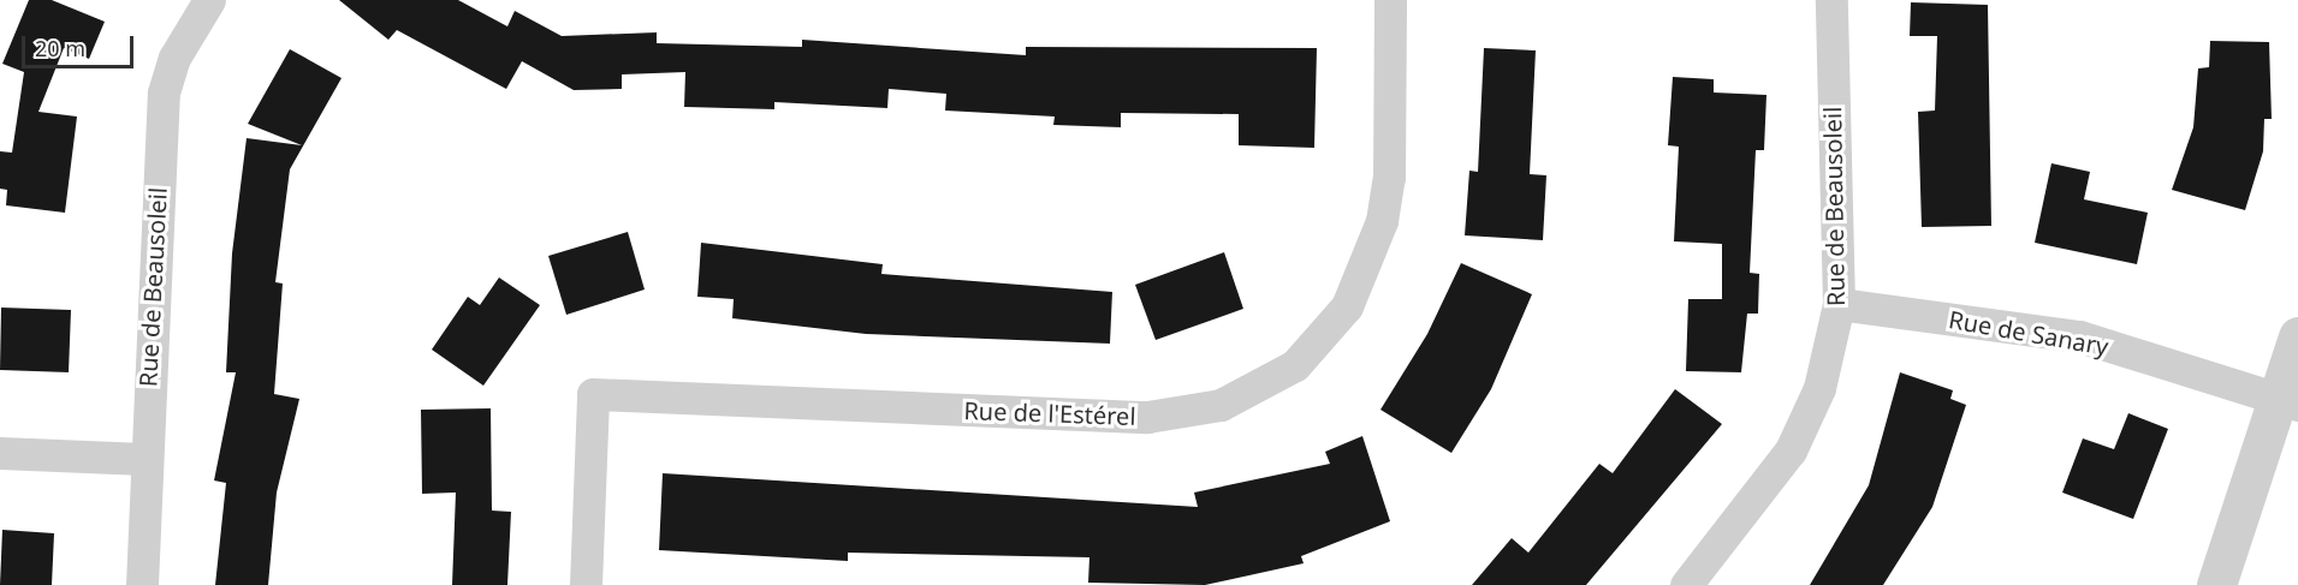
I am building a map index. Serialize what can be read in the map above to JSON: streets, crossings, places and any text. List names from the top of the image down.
{
  "streets": {
    "street": ["Rue de Beausoleil", "Rue de Sanary", "Rue de l'Estérel"]
  },
  "crossings": [
    ["Rue de Beausoleil", "Rue de Sanary"]
  ],
  "scale_bar": "20 m"
}
